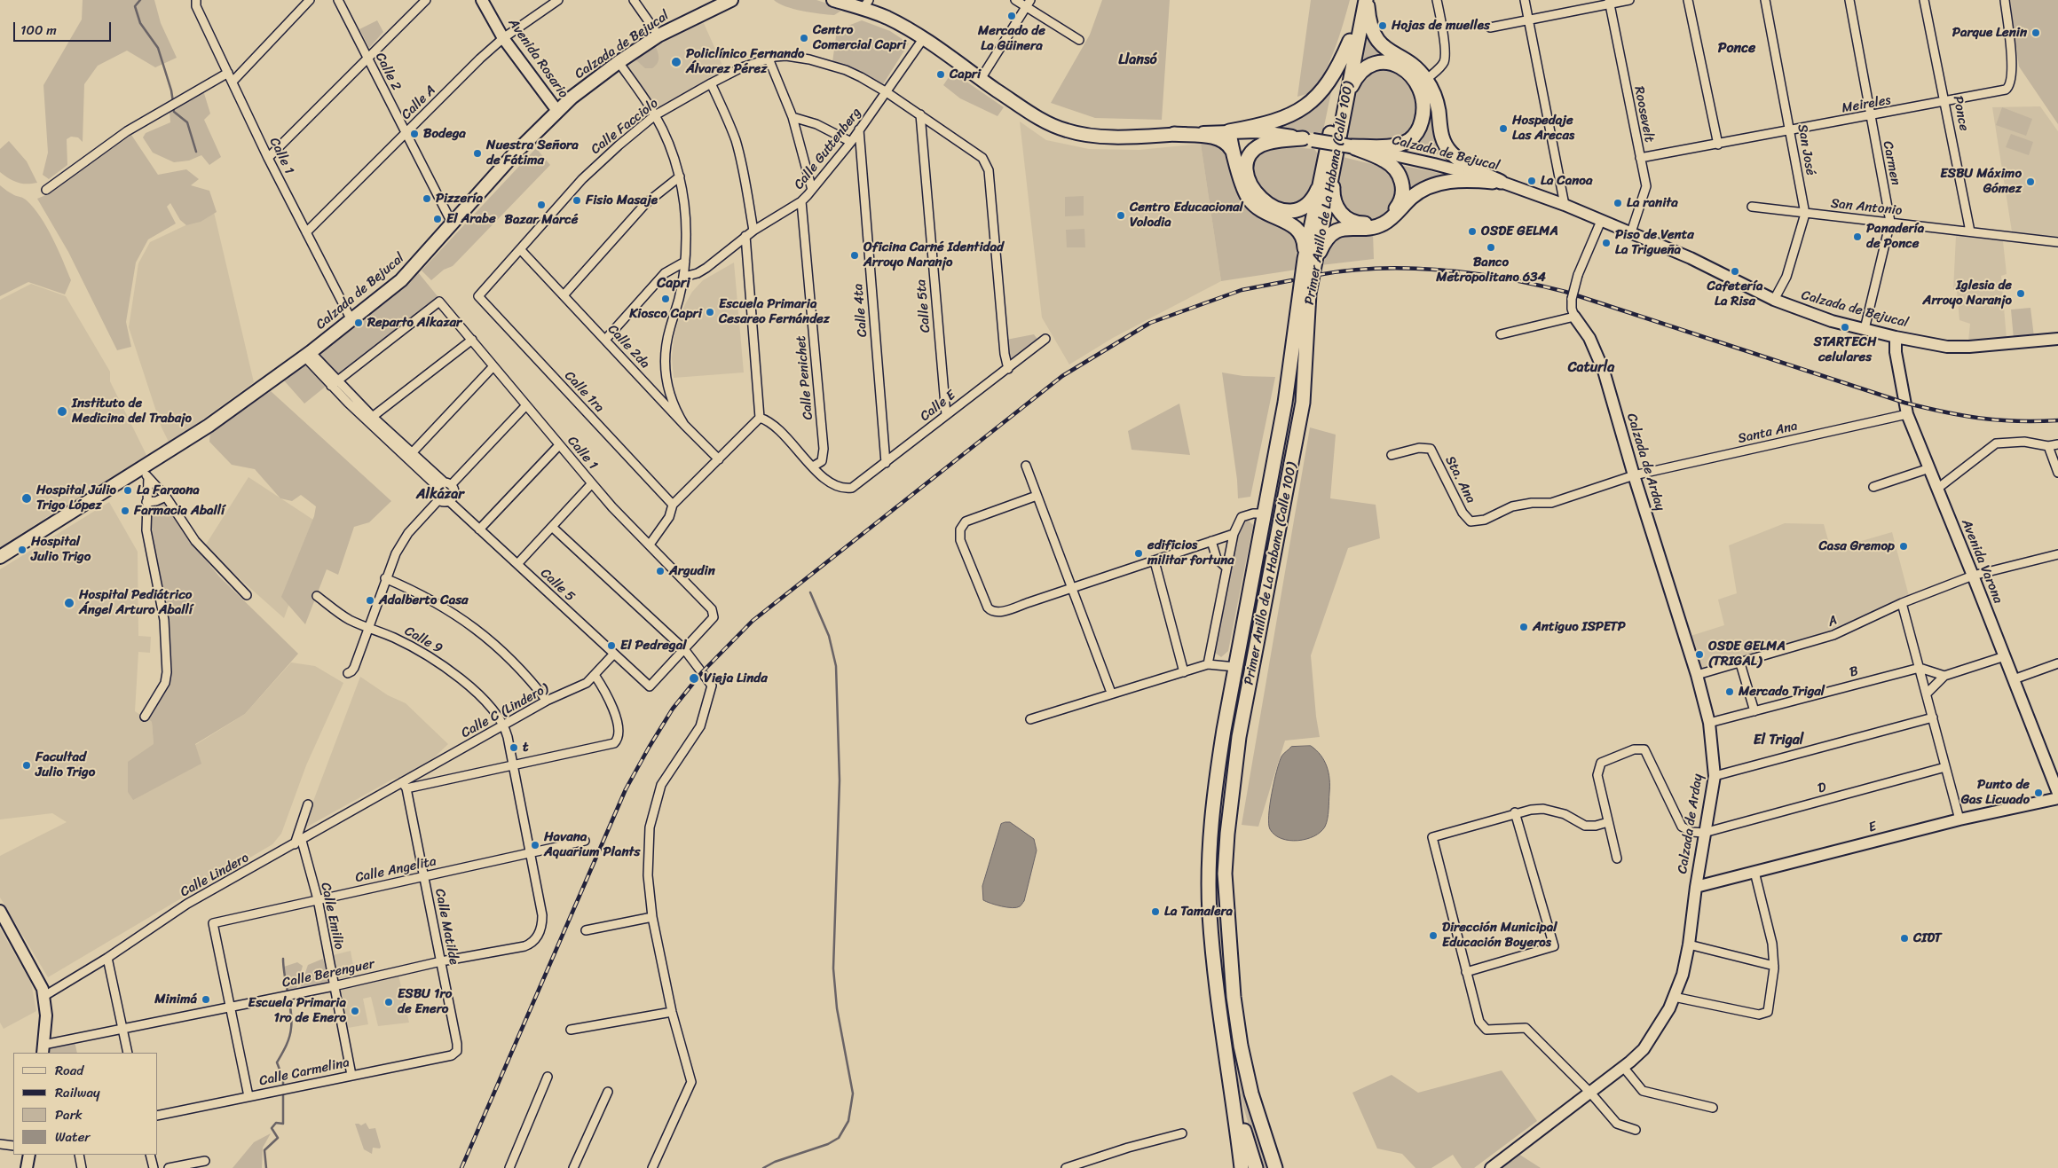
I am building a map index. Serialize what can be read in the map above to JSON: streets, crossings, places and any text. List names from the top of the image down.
{
  "streets": {
    "highway": ["Primer Anillo de La Habana (Calle 100)"],
    "main road": ["Calzada de Bejucal"],
    "street": [
      "Avenida Rosario",
      "Calle 2",
      "Calle A",
      "Meireles",
      "Ponce",
      "Roosevelt",
      "Calle Facciolo",
      "Calle Guttenberg",
      "San José",
      "Calle 1",
      "Carmen",
      "San Antonio",
      "Calle 5ta",
      "Calle 4ta",
      "Calle 2da",
      "Calle Penichet",
      "Calle 1ra",
      "Calle E",
      "Santa Ana",
      "Calzada de Arday",
      "Sta. Ana",
      "Avenida Varona",
      "Calle 5",
      "A",
      "Calle 9",
      "B",
      "Calle C (Lindero)",
      "D",
      "E",
      "Calle Angelita",
      "Calle Lindero",
      "Calle Emilio",
      "Calle Matilde",
      "Calle Berenguer",
      "Calle Carmelina"
    ]
  },
  "crossings": [
    ["Calzada de Bejucal", "Avenida Rosario"],
    ["Calzada de Bejucal", "Calle 2"],
    ["Calzada de Bejucal", "Roosevelt"],
    ["Calzada de Bejucal", "Calle Guttenberg"],
    ["Calzada de Bejucal", "San José"],
    ["Calzada de Bejucal", "Calle 1"],
    ["Calzada de Bejucal", "Carmen"],
    ["Calzada de Bejucal", "Avenida Varona"],
    ["Avenida Rosario", "Calle A"],
    ["Calle 2", "Calle A"],
    ["Calle A", "Calle 1"],
    ["Meireles", "Ponce"],
    ["Meireles", "Roosevelt"],
    ["Meireles", "San José"],
    ["Meireles", "Carmen"],
    ["Ponce", "San Antonio"],
    ["Calle Facciolo", "Calle Guttenberg"],
    ["Calle Facciolo", "Calle 5ta"],
    ["Calle Facciolo", "Calle 2da"],
    ["Calle Facciolo", "Calle 1ra"],
    ["Calle Facciolo", "Calle E"],
    ["Calle Guttenberg", "Calle 4ta"],
    ["Calle Guttenberg", "Calle Penichet"],
    ["San José", "San Antonio"],
    ["Calle 1", "Calle 5"],
    ["Carmen", "San Antonio"],
    ["Calle 5ta", "Calle E"],
    ["Calle 4ta", "Calle E"],
    ["Calle Penichet", "Calle E"],
    ["Santa Ana", "Calzada de Arday"],
    ["Santa Ana", "Sta. Ana"],
    ["Santa Ana", "Avenida Varona"],
    ["Calzada de Arday", "Sta. Ana"],
    ["Calzada de Arday", "A"],
    ["Calzada de Arday", "B"],
    ["Calzada de Arday", "D"],
    ["Calzada de Arday", "E"],
    ["Avenida Varona", "A"],
    ["Calle 5", "Calle C (Lindero)"],
    ["Calle 9", "Calle C (Lindero)"],
    ["Calle C (Lindero)", "Calle Lindero"],
    ["Calle C (Lindero)", "Calle Matilde"],
    ["Calle Angelita", "Calle Emilio"],
    ["Calle Angelita", "Calle Matilde"],
    ["Calle Angelita", "Calle Berenguer"],
    ["Calle Lindero", "Calle Emilio"],
    ["Calle Lindero", "Calle Matilde"],
    ["Calle Emilio", "Calle Berenguer"],
    ["Calle Emilio", "Calle Carmelina"],
    ["Calle Matilde", "Calle Berenguer"],
    ["Calle Matilde", "Calle Carmelina"]
  ],
  "districts": [
    "Ponce",
    "Llansó",
    "Capri",
    "Caturla",
    "Alkázar",
    "El Trigal"
  ],
  "places": [
    "Mercado de La Güinera",
    "Hojas de muelles",
    "Parque Lenin",
    "Centro Comercial Capri",
    "Policlínico Fernando Álvarez Pérez",
    "Capri",
    "Hospedaje Las Arecas",
    "Bodega",
    "Nuestra Señora de Fátima",
    "La Canoa",
    "ESBU Máximo Gómez",
    "Pizzería",
    "Fisio Masaje",
    "La ranita",
    "Bazar Marcé",
    "Centro Educacional Volodia",
    "El Arabe",
    "OSDE GELMA",
    "Panadería de Ponce",
    "Piso de Venta La Trigueña",
    "Banco Metropolitano 634",
    "Oficina Carné Identidad Arroyo Naranjo",
    "Cafetería La Risa",
    "Iglesia de Arroyo Naranjo",
    "Kiosco Capri",
    "Escuela Primaria Cesareo Fernández",
    "Reparto Alkazar",
    "STARTECH celulares",
    "Instituto de Medicina del Trabajo",
    "La Faraona",
    "Hospital Julio Trigo López",
    "Farmacia Aballí",
    "Casa Gremop",
    "Hospital Julio Trigo",
    "edificios militar fortuna",
    "Argudin",
    "Adalberto Casa",
    "Hospital Pediátrico Ángel Arturo Aballí",
    "Antiguo ISPETP",
    "El Pedregal",
    "OSDE GELMA (TRIGAL)",
    "Vieja Linda",
    "Mercado Trigal",
    "t",
    "Facultad Julio Trigo",
    "Punto de Gas Licuado",
    "Havana Aquarium Plants",
    "La Tamalera",
    "Dirección Municipal Educación Boyeros",
    "CIDT",
    "Minimá",
    "ESBU 1ro de Enero",
    "Escuela Primaria 1ro de Enero"
  ],
  "legend": [
    "Road",
    "Railway",
    "Park",
    "Water"
  ],
  "scale_bar": "100 m"
}
